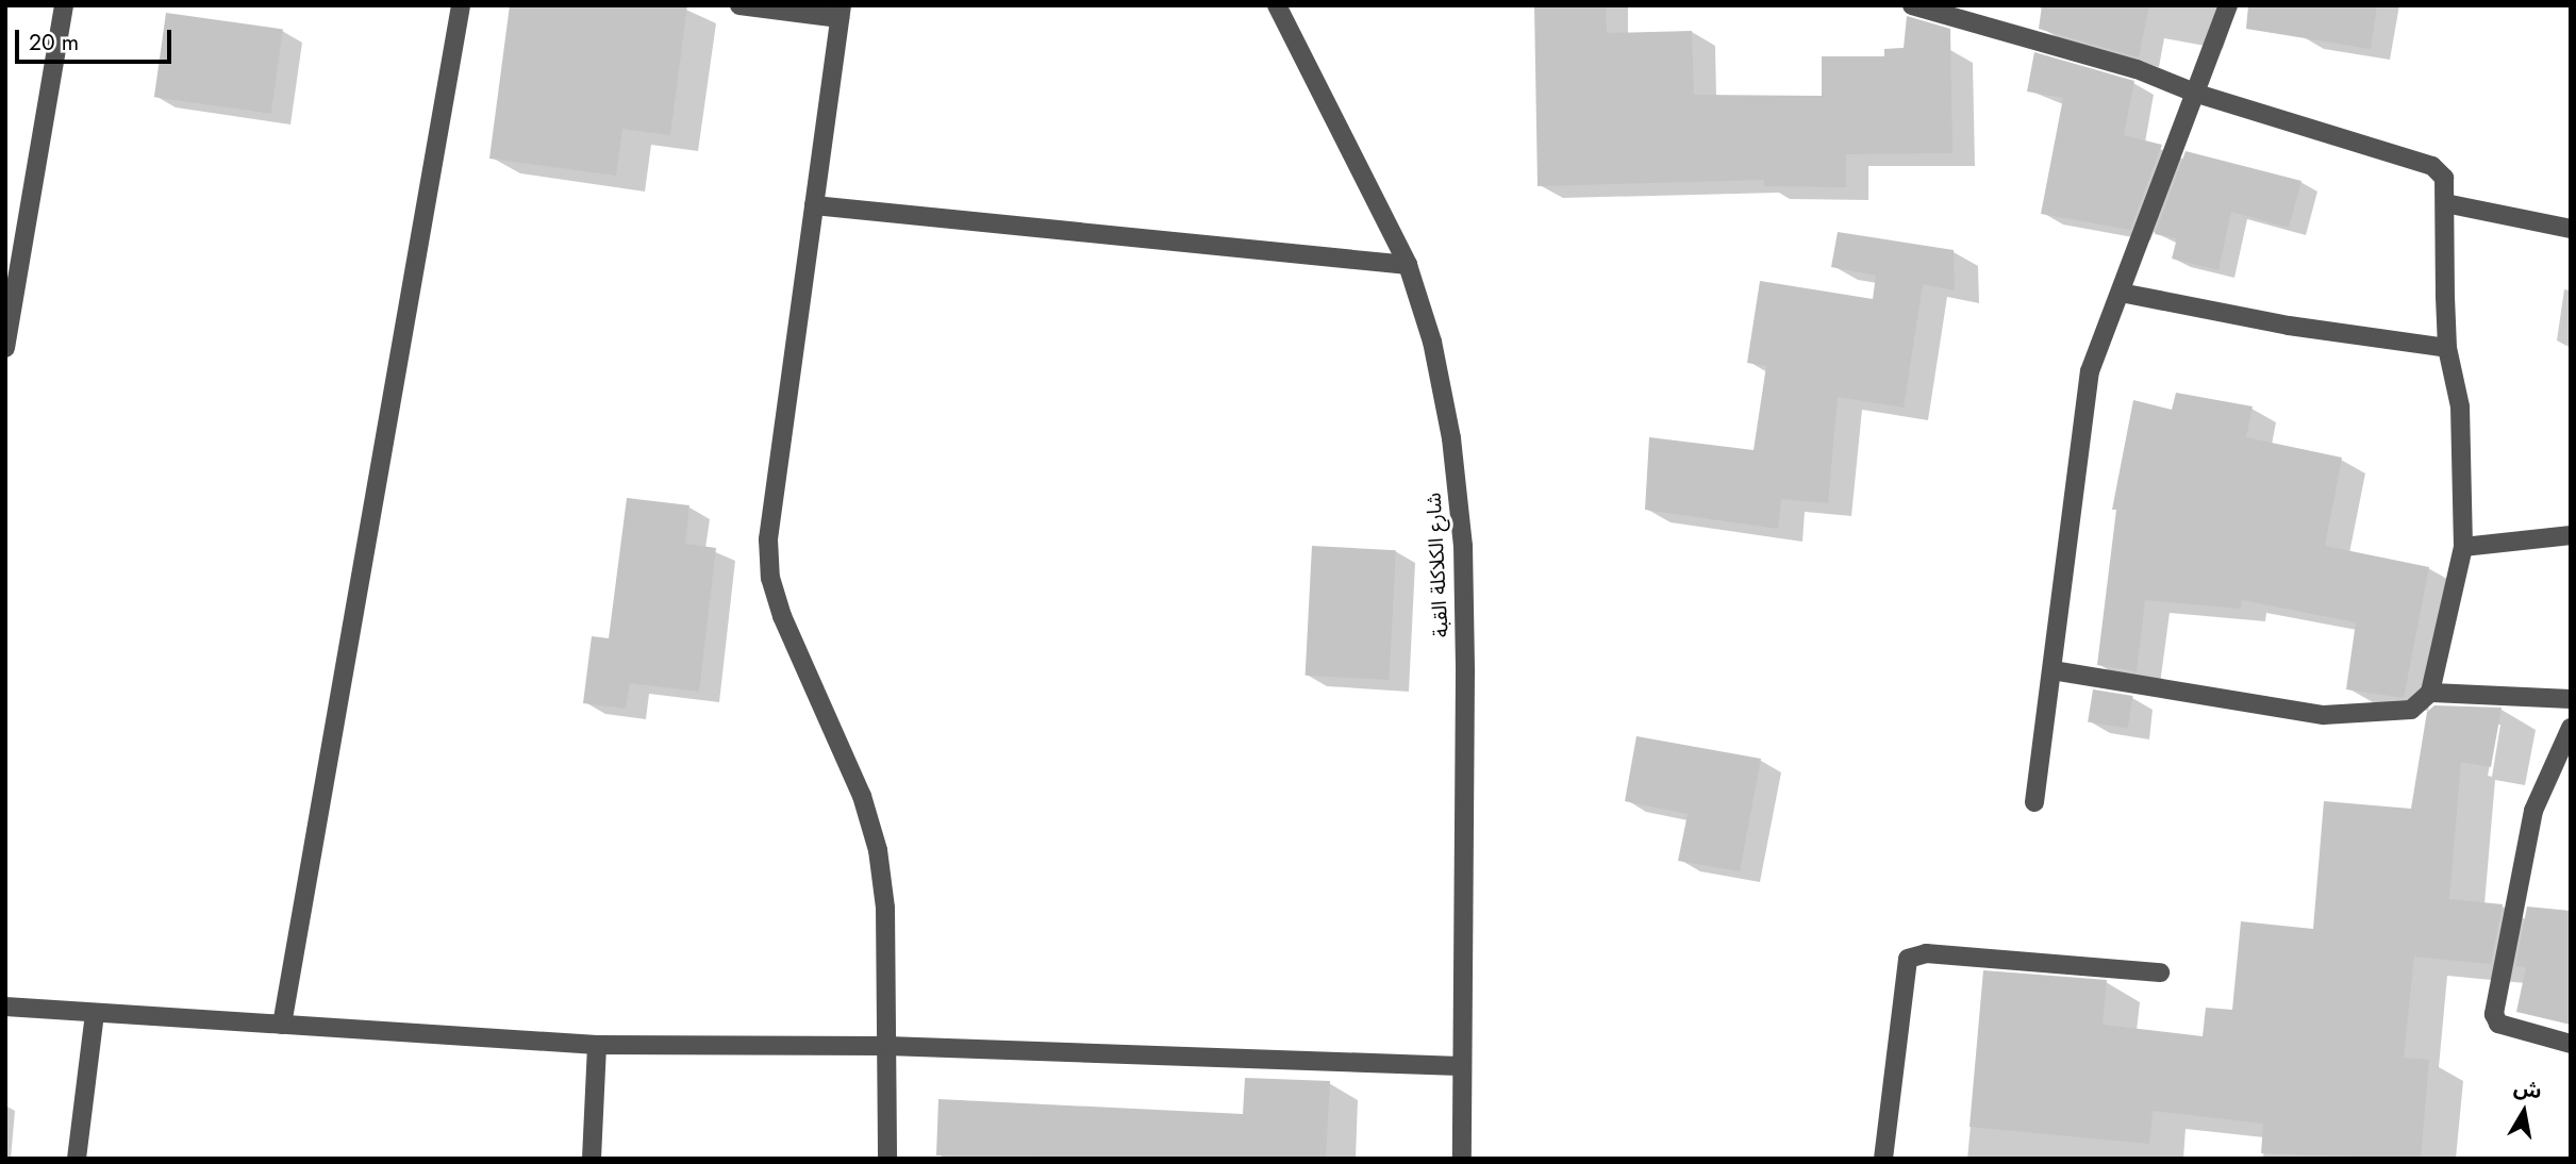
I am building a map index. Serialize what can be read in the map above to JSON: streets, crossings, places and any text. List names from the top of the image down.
{
  "streets": {
    "street": ["شارع الكلاكلة القبة"]
  },
  "scale_bar": "20 m",
  "north": "top"
}
